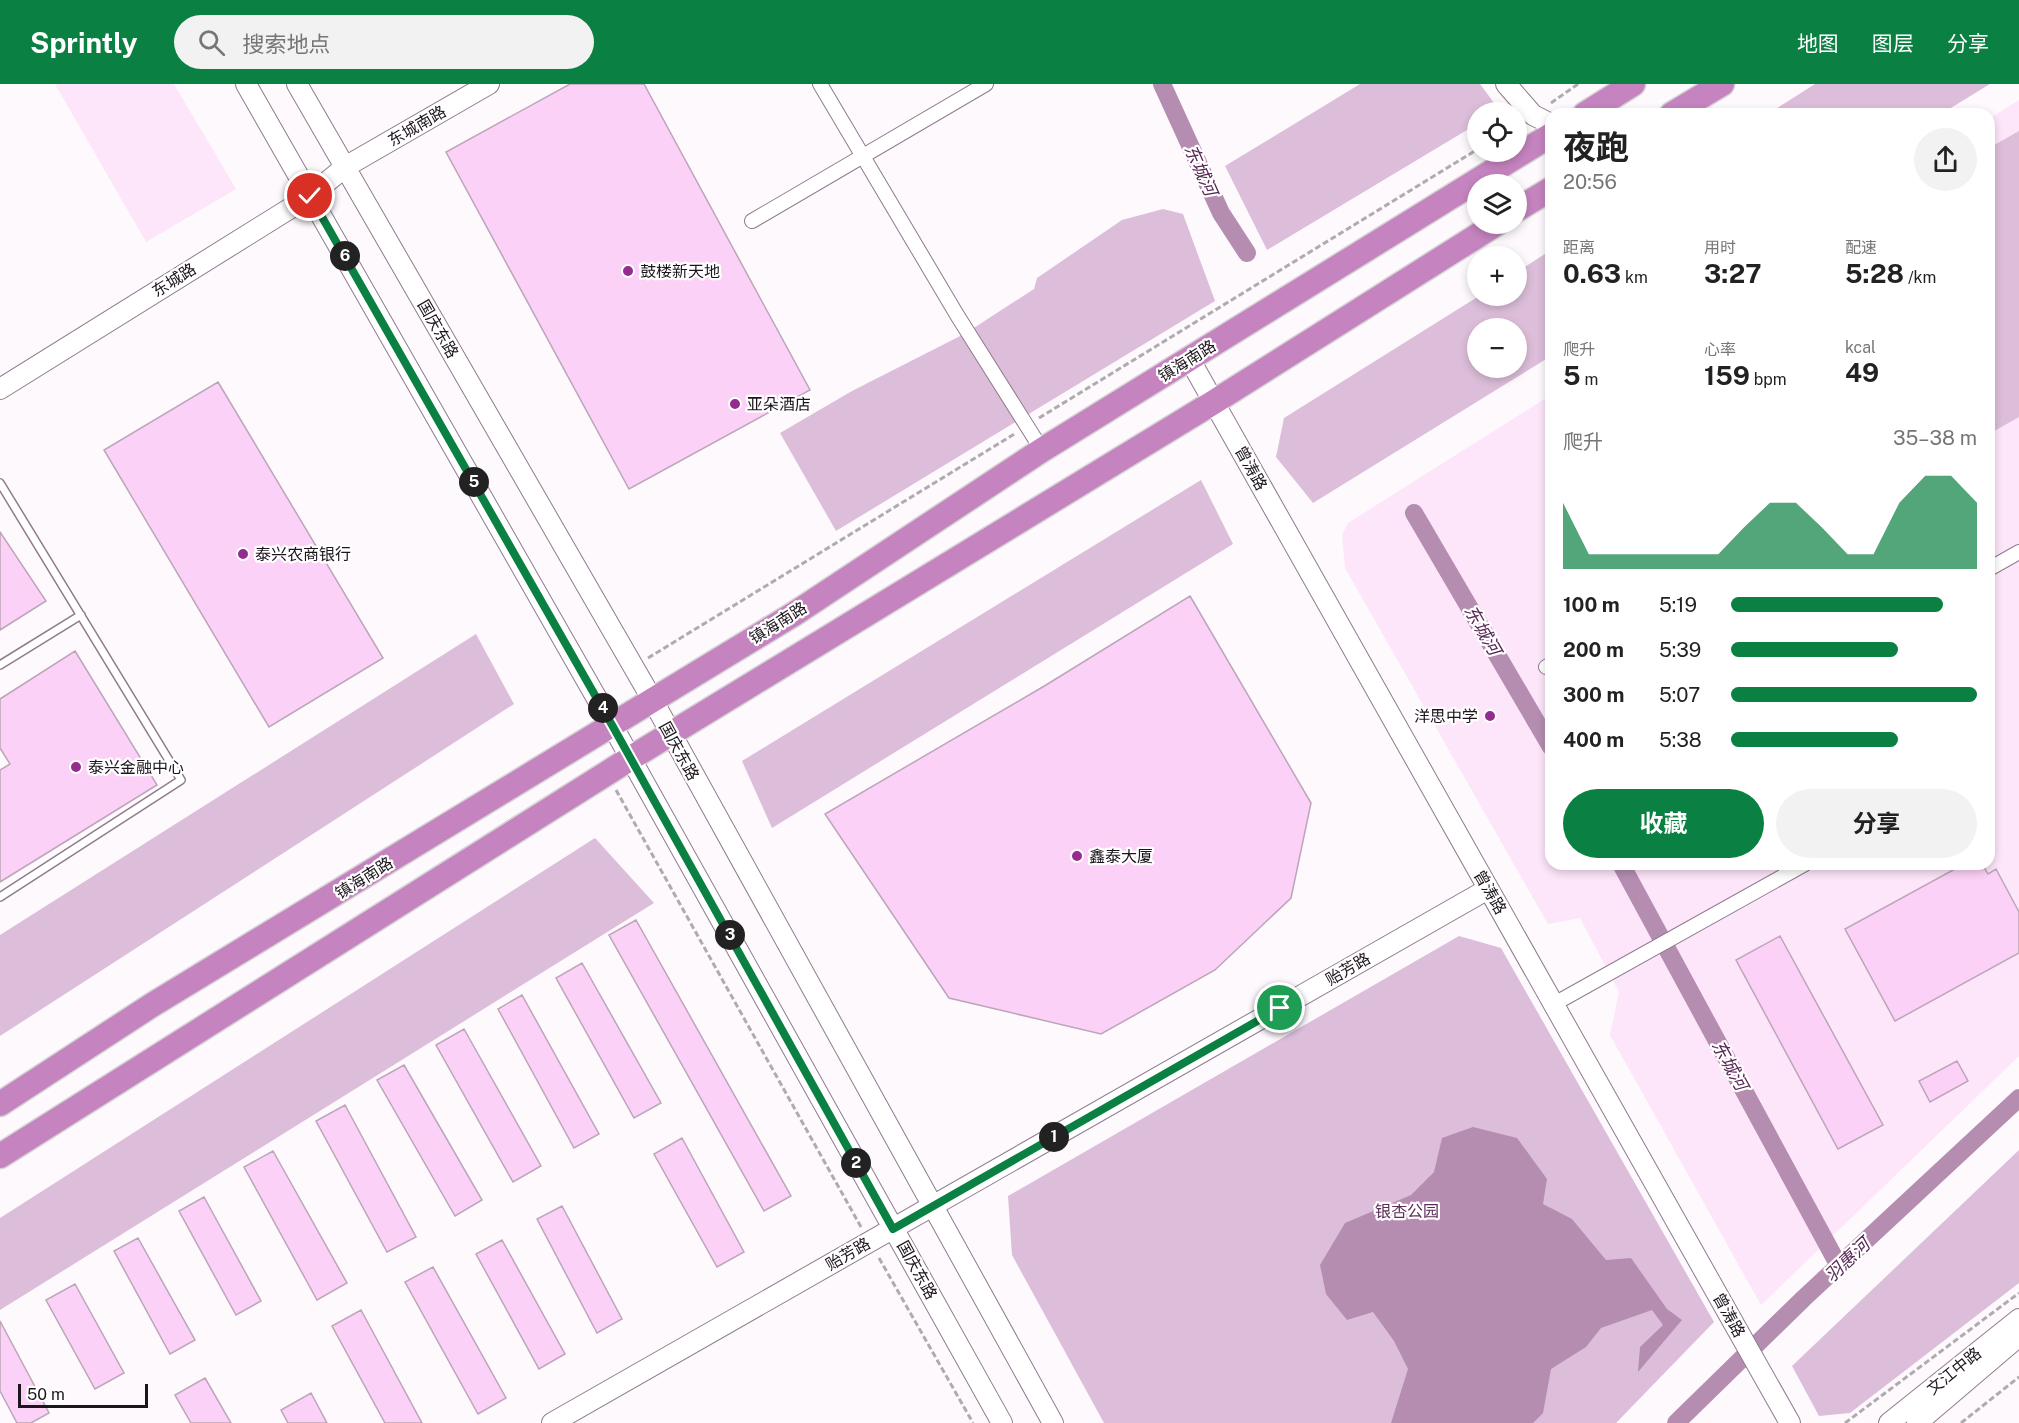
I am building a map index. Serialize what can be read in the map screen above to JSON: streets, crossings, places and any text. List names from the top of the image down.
{
  "streets": {
    "highway": ["镇海南路"],
    "main road": [
      "东城南路",
      "东城路",
      "国庆东路",
      "曾涛路",
      "贻芳路",
      "文江中路"
    ]
  },
  "crossings": [
    ["东城南路", "东城路"],
    ["东城南路", "国庆东路"],
    ["东城路", "国庆东路"],
    ["国庆东路", "镇海南路"],
    ["国庆东路", "贻芳路"],
    ["镇海南路", "曾涛路"],
    ["曾涛路", "贻芳路"]
  ],
  "water": ["东城河", "羽惠河"],
  "parks": ["银杏公园"],
  "places": [
    "鼓楼新天地",
    "亚朵酒店",
    "泰兴农商银行",
    "洋思中学",
    "泰兴金融中心",
    "鑫泰大厦"
  ],
  "scale_bar": "50 m",
  "page": {
    "header": "Sprintly",
    "search": "搜索地点",
    "nav": ["地图", "图层", "分享"],
    "map_buttons": ["+", "−"],
    "heading": ["夜跑", "20:56"],
    "stats": [
      ["距离", "0.63 km"],
      ["用时", "3:27"],
      ["配速", "5:28 /km"],
      ["爬升", "5 m"],
      ["心率", "159 bpm"],
      ["kcal", "49"]
    ],
    "pins": [
      "6",
      "5",
      "4",
      "3",
      "1",
      "2"
    ],
    "chart": ["爬升", "35–38 m"],
    "list": [
      {
        "name": "100 m",
        "note": "5:19"
      },
      {
        "name": "200 m",
        "note": "5:39"
      },
      {
        "name": "300 m",
        "note": "5:07"
      },
      {
        "name": "400 m",
        "note": "5:38"
      }
    ],
    "buttons": ["收藏", "分享"],
    "scale": "50 m"
  }
}
